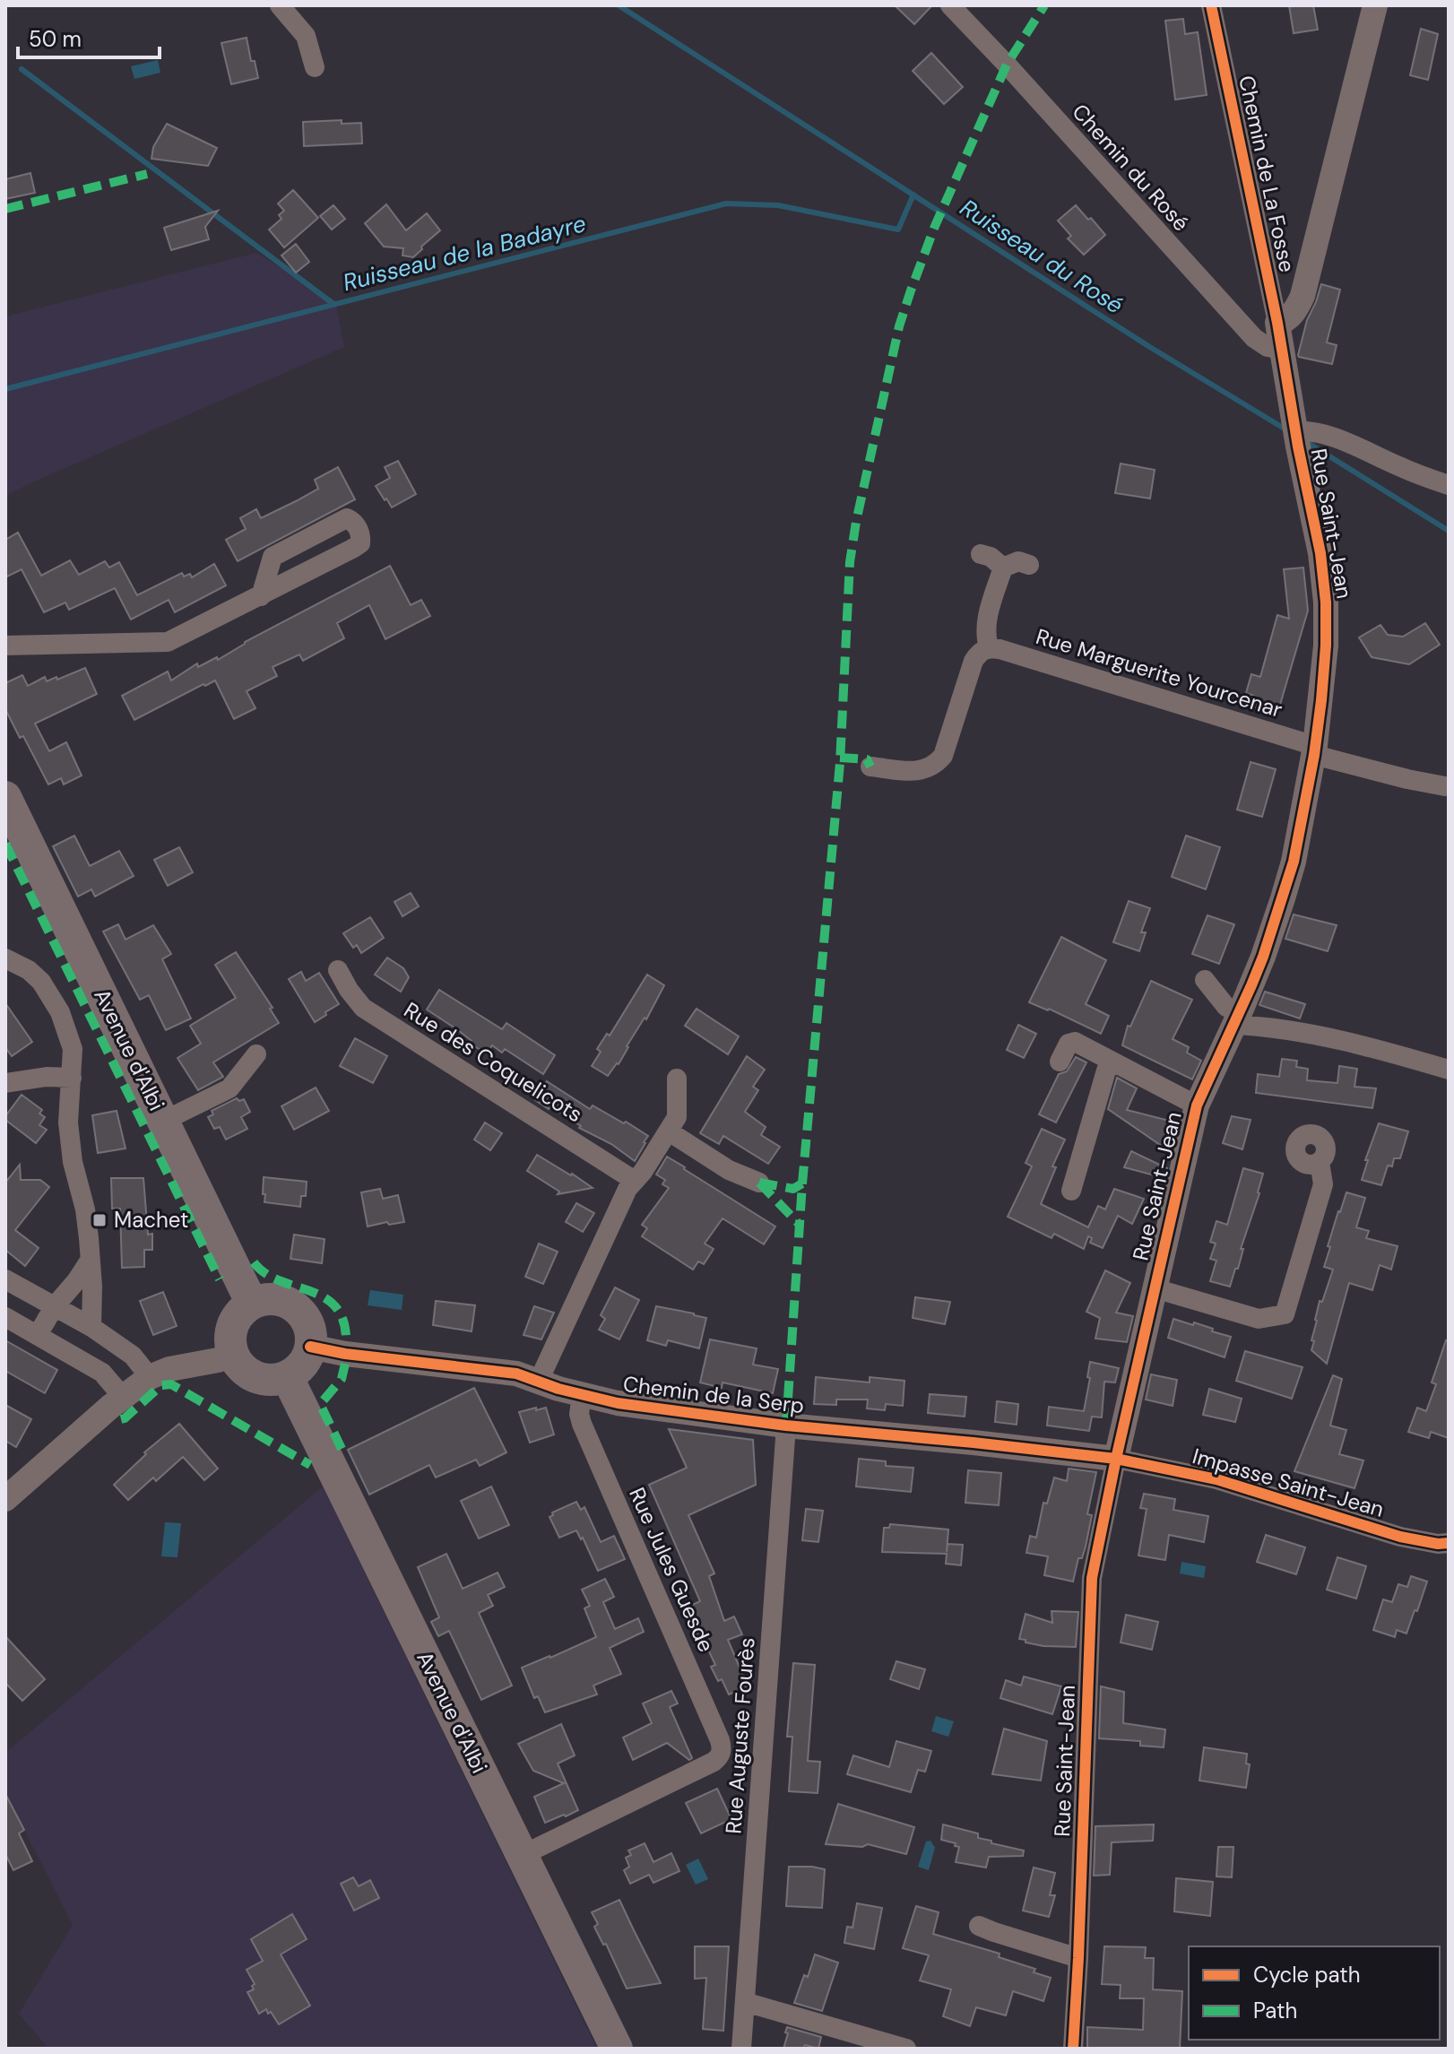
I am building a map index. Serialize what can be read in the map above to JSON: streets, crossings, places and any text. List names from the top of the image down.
{
  "streets": {
    "main road": ["Avenue d'Albi"],
    "street": [
      "Chemin du Rosé",
      "Chemin de La Fosse",
      "Rue Saint-Jean",
      "Rue Marguerite Yourcenar",
      "Rue des Coquelicots",
      "Chemin de la Serp",
      "Impasse Saint-Jean",
      "Rue Jules Guesde",
      "Rue Auguste Fourès"
    ]
  },
  "crossings": [
    ["Chemin du Rosé", "Chemin de La Fosse"],
    ["Chemin du Rosé", "Rue Saint-Jean"],
    ["Chemin de La Fosse", "Rue Saint-Jean"],
    ["Rue Saint-Jean", "Rue Marguerite Yourcenar"],
    ["Rue Saint-Jean", "Chemin de la Serp"],
    ["Rue Saint-Jean", "Impasse Saint-Jean"],
    ["Avenue d'Albi", "Chemin de la Serp"],
    ["Avenue d'Albi", "Rue Jules Guesde"],
    ["Chemin de la Serp", "Impasse Saint-Jean"],
    ["Chemin de la Serp", "Rue Jules Guesde"],
    ["Chemin de la Serp", "Rue Auguste Fourès"]
  ],
  "water": ["Ruisseau de la Badayre", "Ruisseau du Rosé"],
  "places": {
    "transit": ["Machet"]
  },
  "legend": ["Cycle path", "Path"],
  "scale_bar": "50 m"
}
